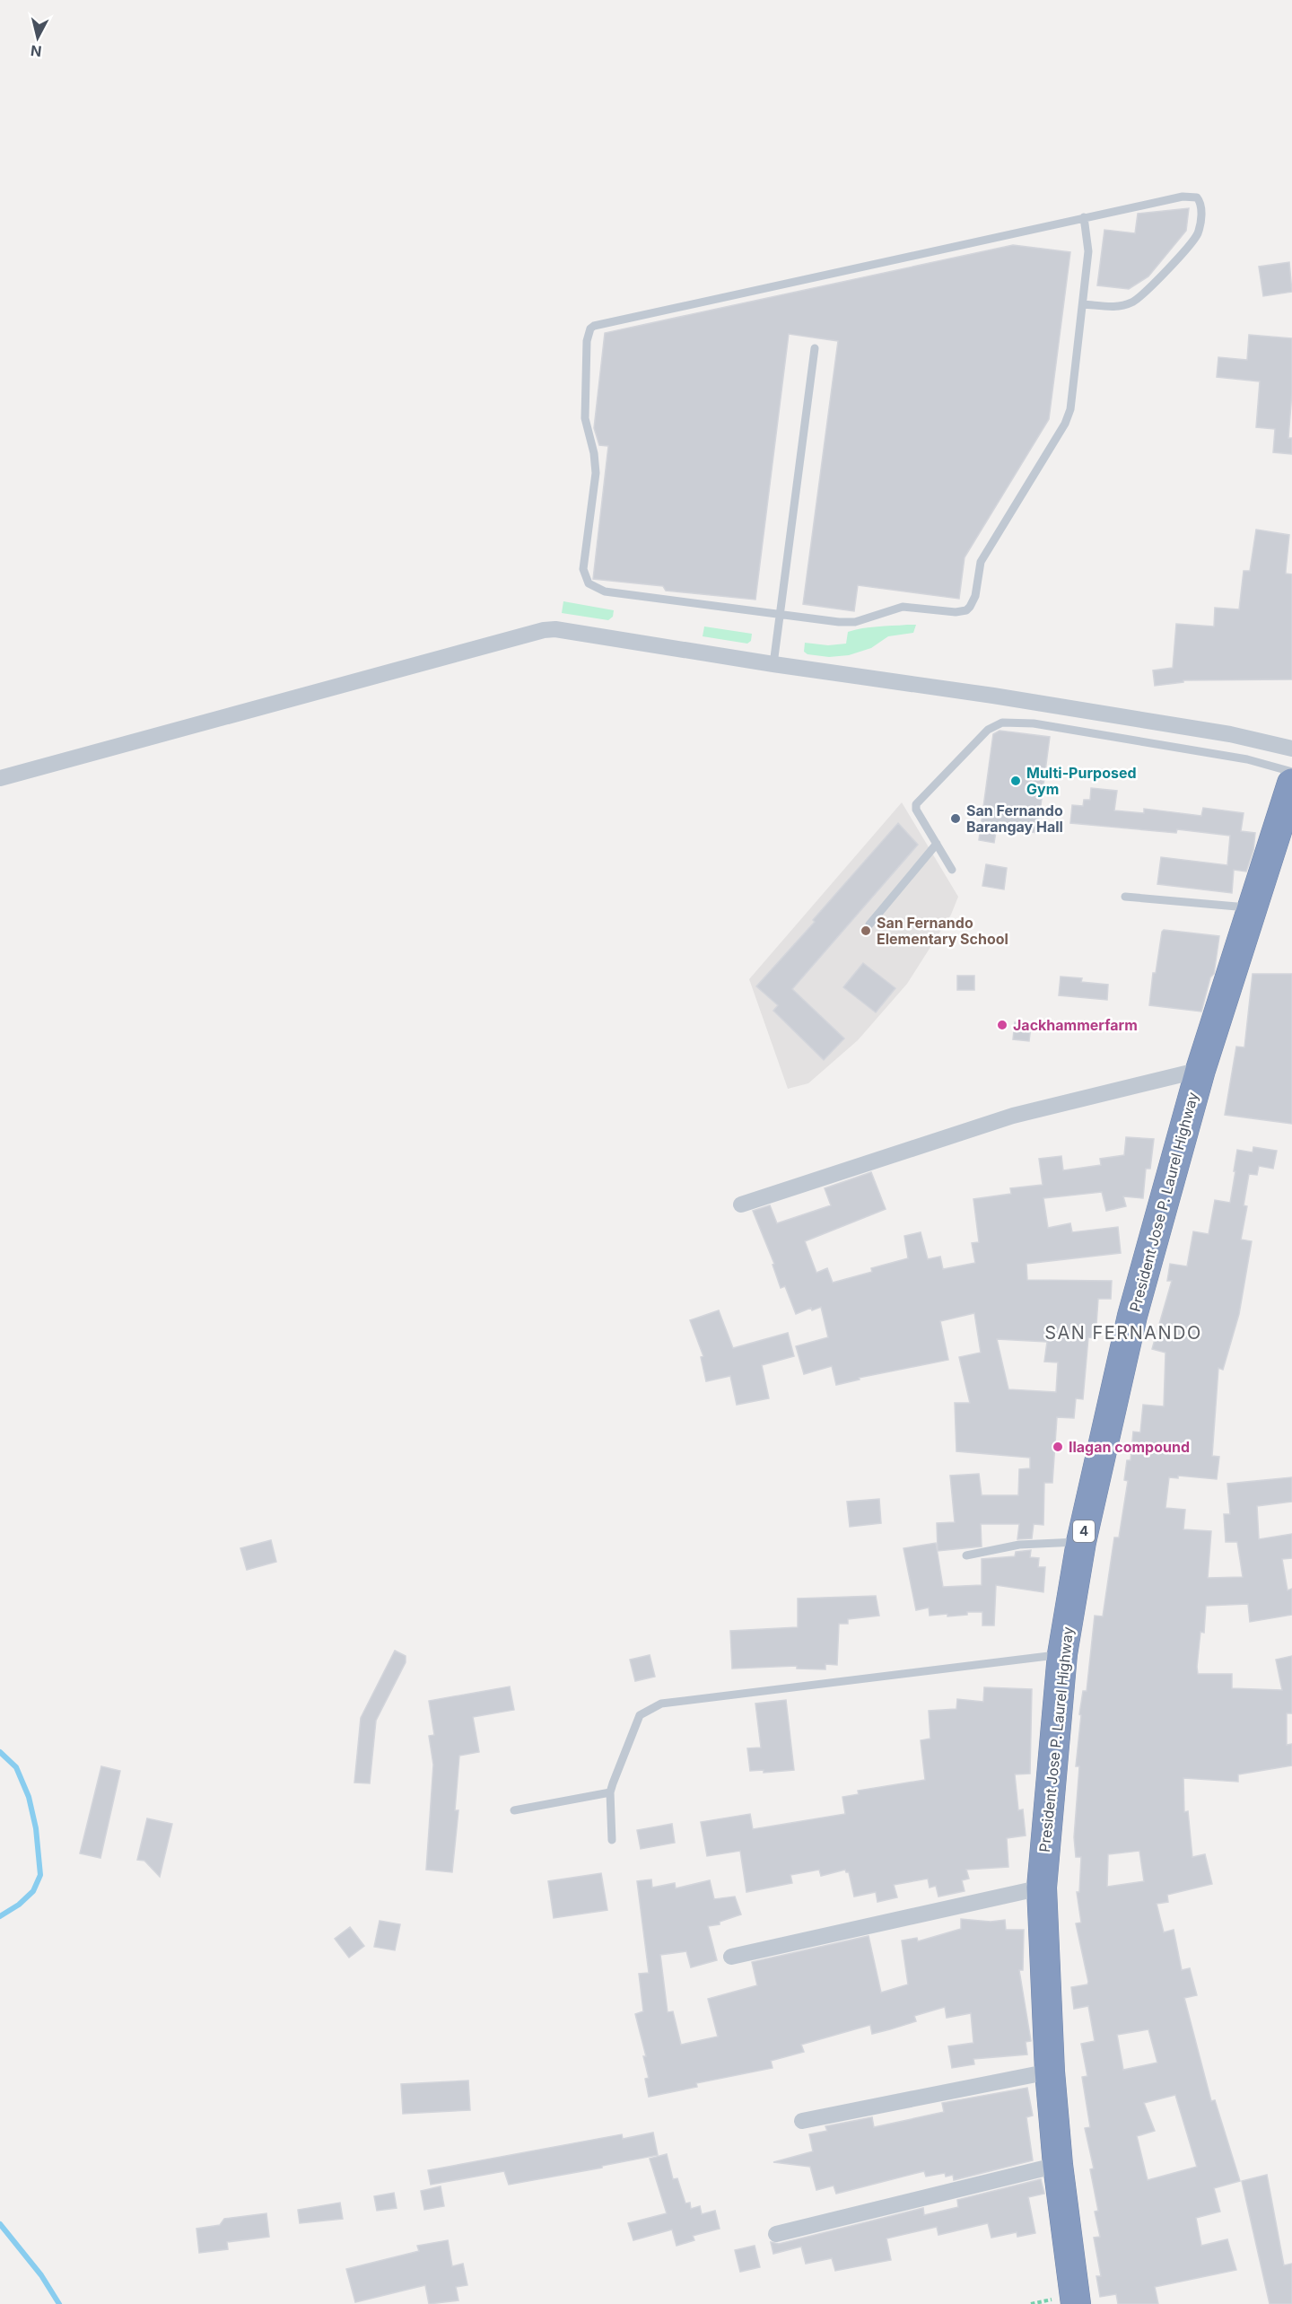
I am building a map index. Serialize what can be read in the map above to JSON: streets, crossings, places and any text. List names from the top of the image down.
{
  "streets": {
    "highway": ["President Jose P. Laurel Highway", "4"]
  },
  "districts": ["SAN FERNANDO"],
  "places": [
    "Multi-Purposed Gym",
    "San Fernando Barangay Hall",
    "San Fernando Elementary School",
    "Jackhammerfarm",
    "Ilagan compound"
  ],
  "north": "bottom"
}
